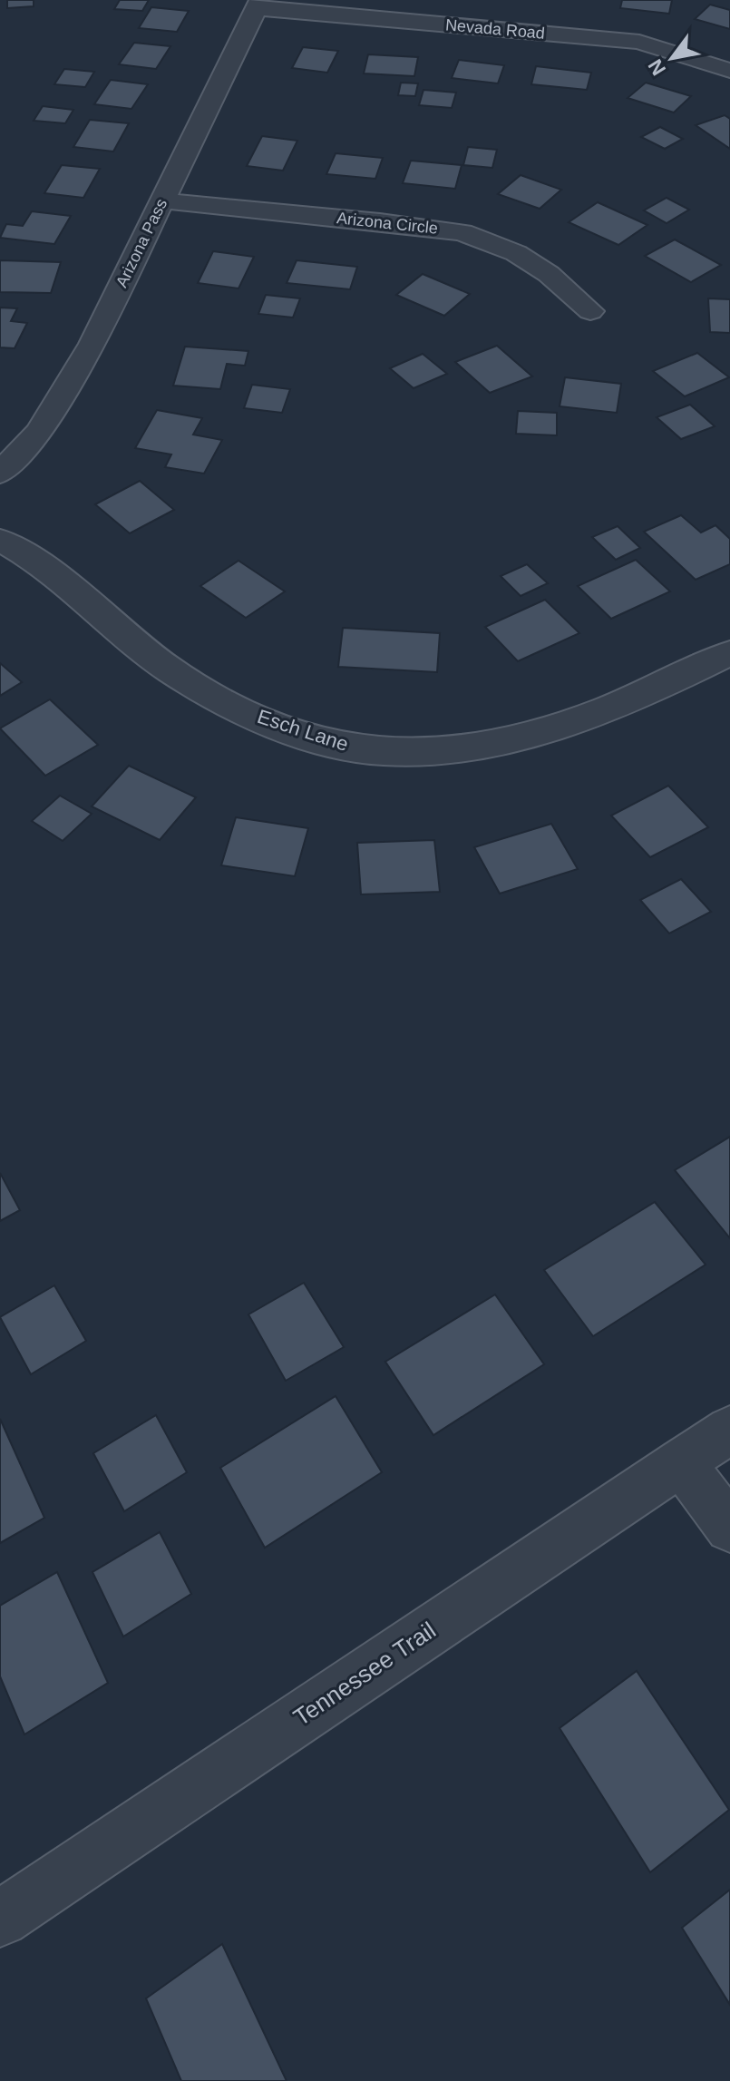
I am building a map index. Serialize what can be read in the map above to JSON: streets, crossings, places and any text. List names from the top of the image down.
{
  "streets": {
    "street": [
      "Nevada Road",
      "Arizona Circle",
      "Arizona Pass",
      "Esch Lane",
      "Tennessee Trail"
    ]
  },
  "crossings": [
    ["Nevada Road", "Arizona Pass"],
    ["Arizona Circle", "Arizona Pass"]
  ],
  "north": "bottom left"
}
